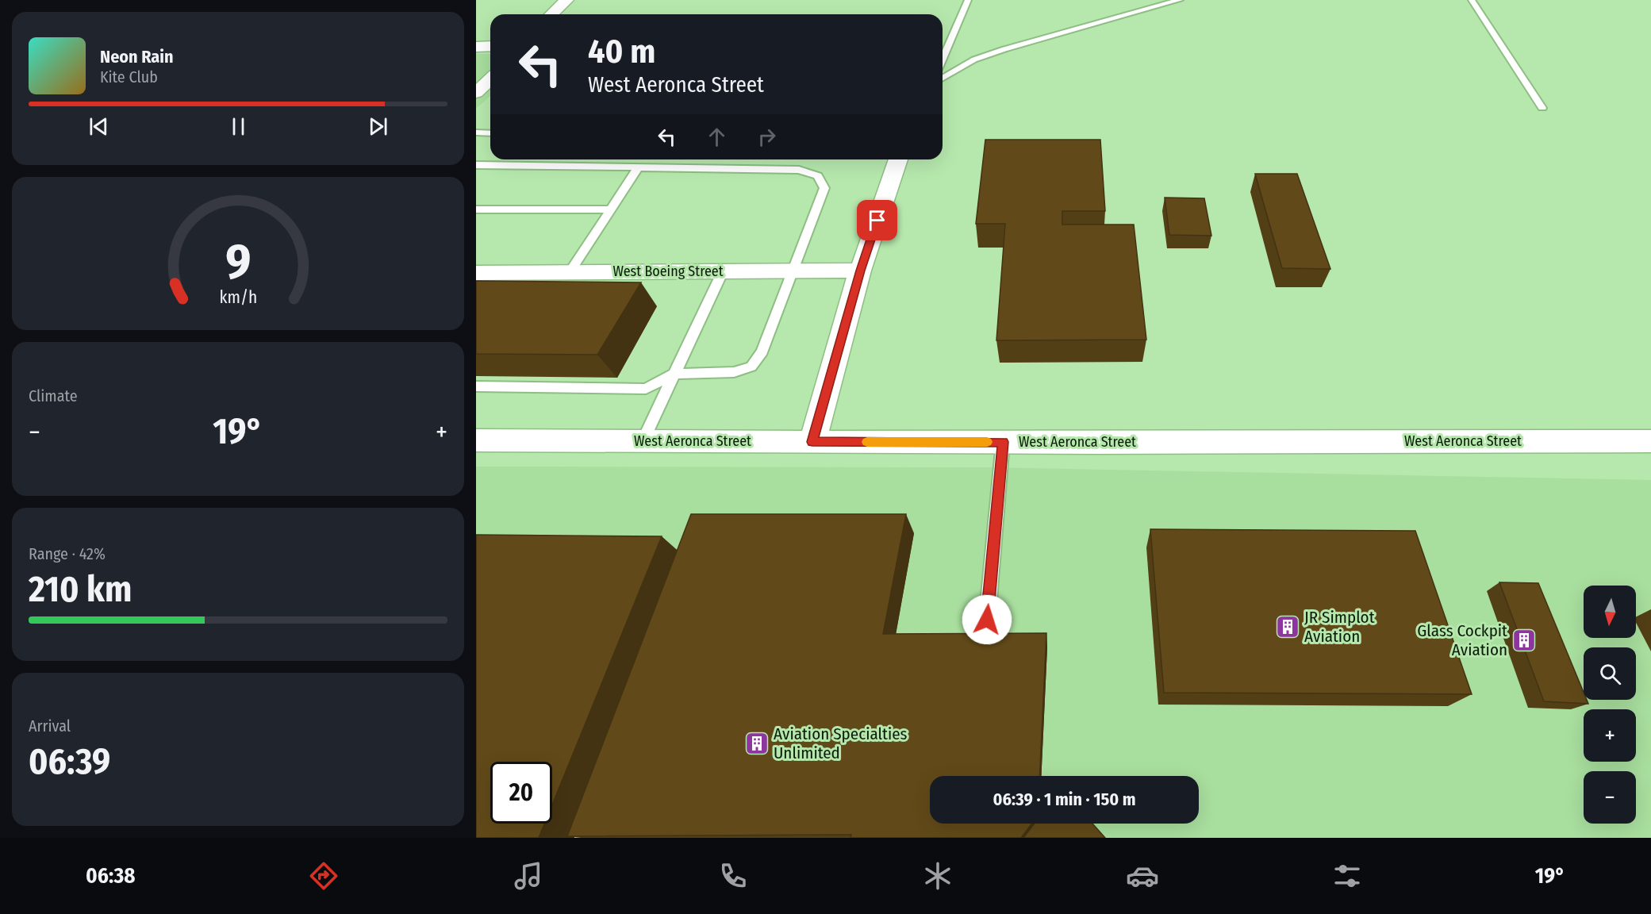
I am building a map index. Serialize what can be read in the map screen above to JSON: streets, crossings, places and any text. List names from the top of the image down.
{
  "streets": {
    "street": ["West Boeing Street", "West Aeronca Street"]
  },
  "places": {
    "building": ["JR Simplot Aviation", "Glass Cockpit Aviation", "Aviation Specialties Unlimited"]
  },
  "north": "bottom",
  "page": {
    "turn": ["40 m", "West Aeronca Street"],
    "song": ["Neon Rain", "Kite Club"],
    "tile": [
      "Climate",
      ["Range · 42%", "210 km"],
      ["Arrival", "06:39"]
    ],
    "heat": ["−", "19°", "+"],
    "map_buttons": ["+", "−"],
    "limit": "20",
    "trip": "06:39 · 1 min · 150 m",
    "tabs": ["06:38", "19°"],
    "gauge": ["9", "km/h"]
  }
}
